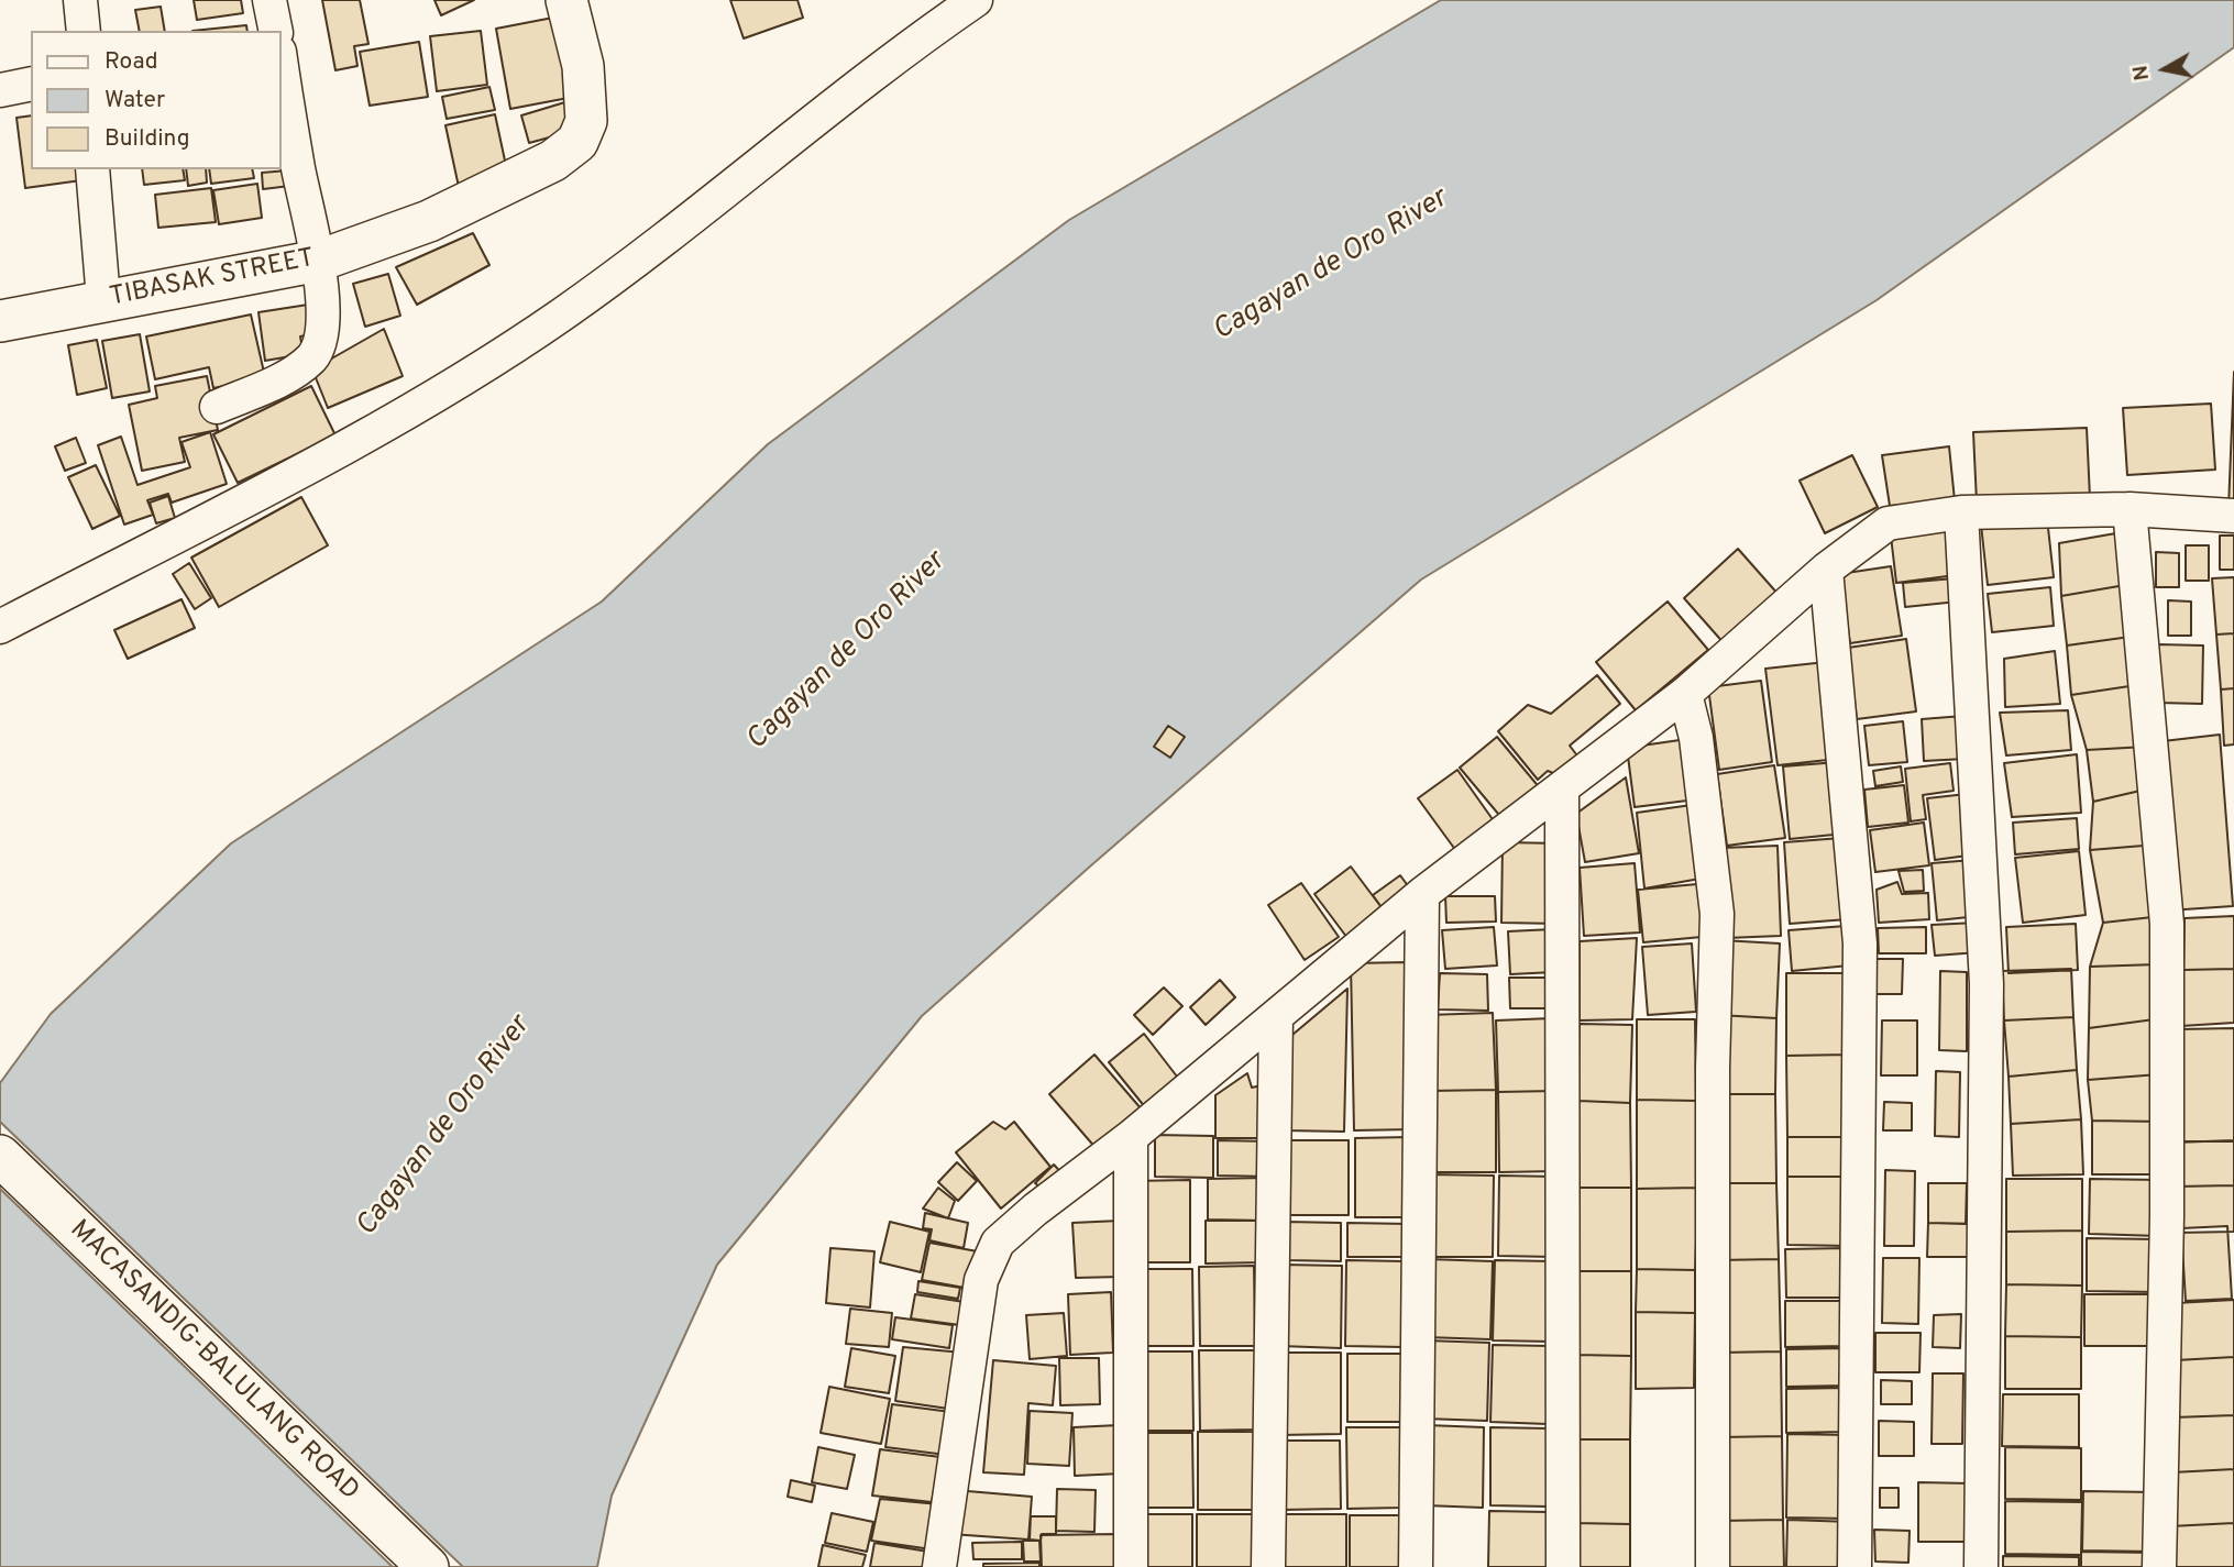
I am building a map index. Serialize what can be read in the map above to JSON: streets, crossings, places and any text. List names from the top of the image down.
{
  "streets": {
    "street": ["TIBASAK STREET", "MACASANDIG-BALULANG ROAD"]
  },
  "water": ["Cagayan de Oro River"],
  "legend": ["Road", "Water", "Building"],
  "north": "left"
}
